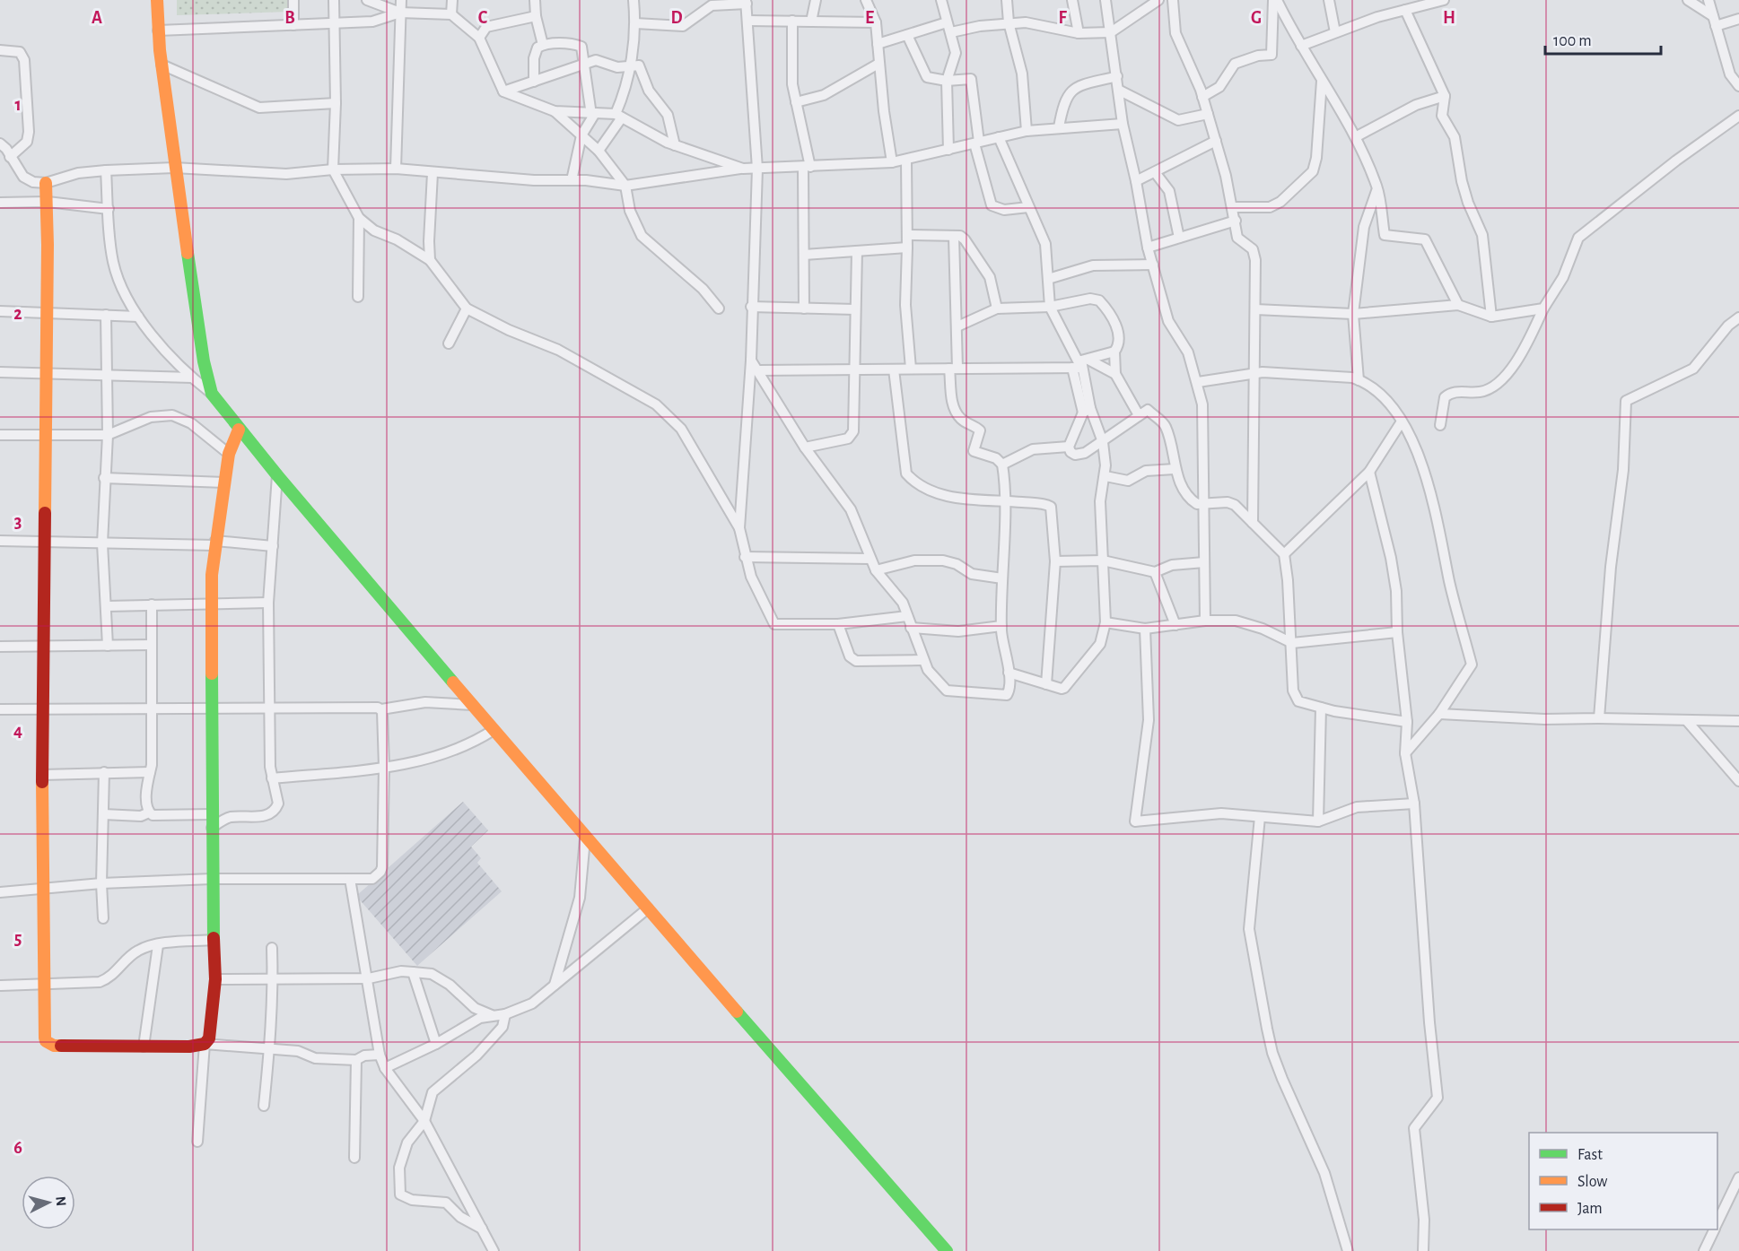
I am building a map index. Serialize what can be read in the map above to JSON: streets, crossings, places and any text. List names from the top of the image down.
{
  "legend": ["Fast", "Slow", "Jam"],
  "scale_bar": "100 m",
  "north": "right",
  "grid": {
    "columns": [
      "A",
      "B",
      "C",
      "D",
      "E",
      "F",
      "G",
      "H"
    ],
    "rows": [
      "1",
      "2",
      "3",
      "4",
      "5",
      "6"
    ]
  }
}
